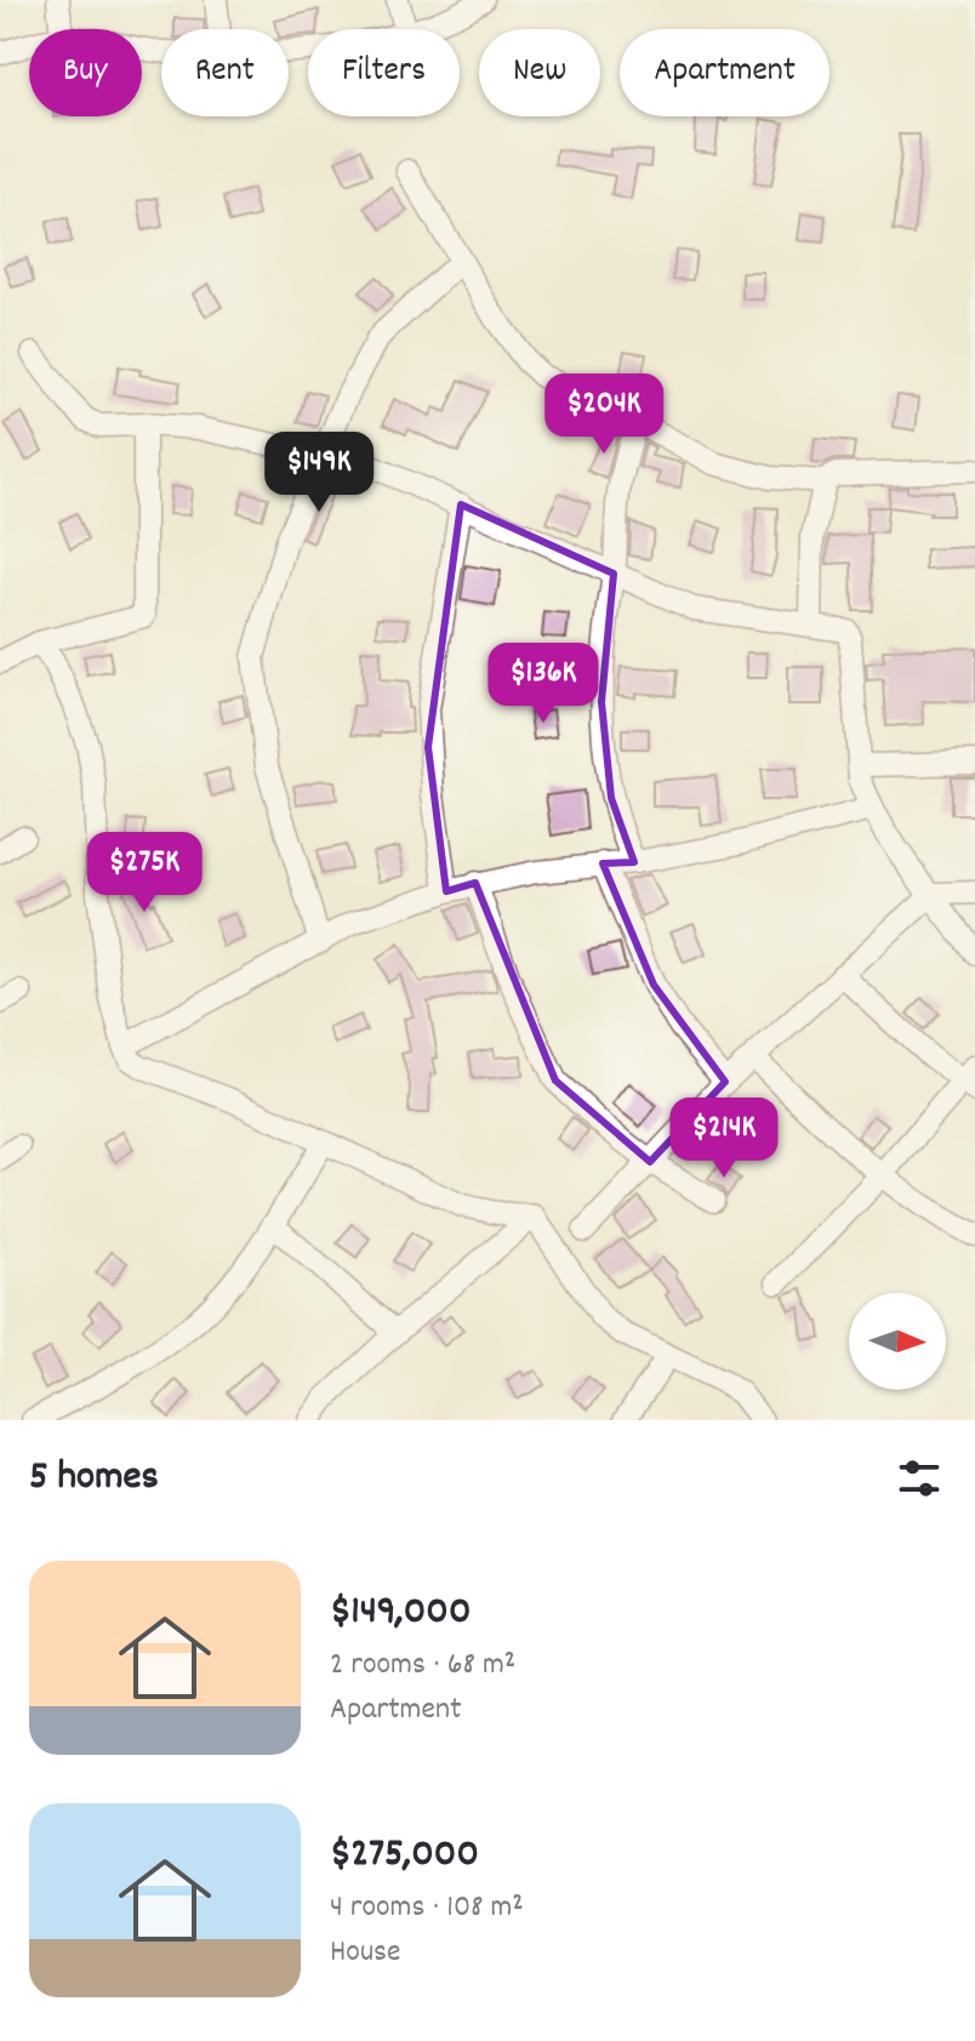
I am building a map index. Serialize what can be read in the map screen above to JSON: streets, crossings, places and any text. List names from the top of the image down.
{
  "north": "right",
  "page": {
    "chip": [
      "Buy",
      "Rent",
      "Filters",
      "New",
      "Apartment"
    ],
    "price": [
      "$204K",
      "$149K",
      "$136K",
      "$275K",
      "$214K"
    ],
    "heading": "5 homes",
    "list": [
      {
        "name": "$149,000",
        "note": "2 rooms · 68 m² · Apartment"
      },
      {
        "name": "$275,000",
        "note": "4 rooms · 108 m² · House"
      }
    ]
  }
}
